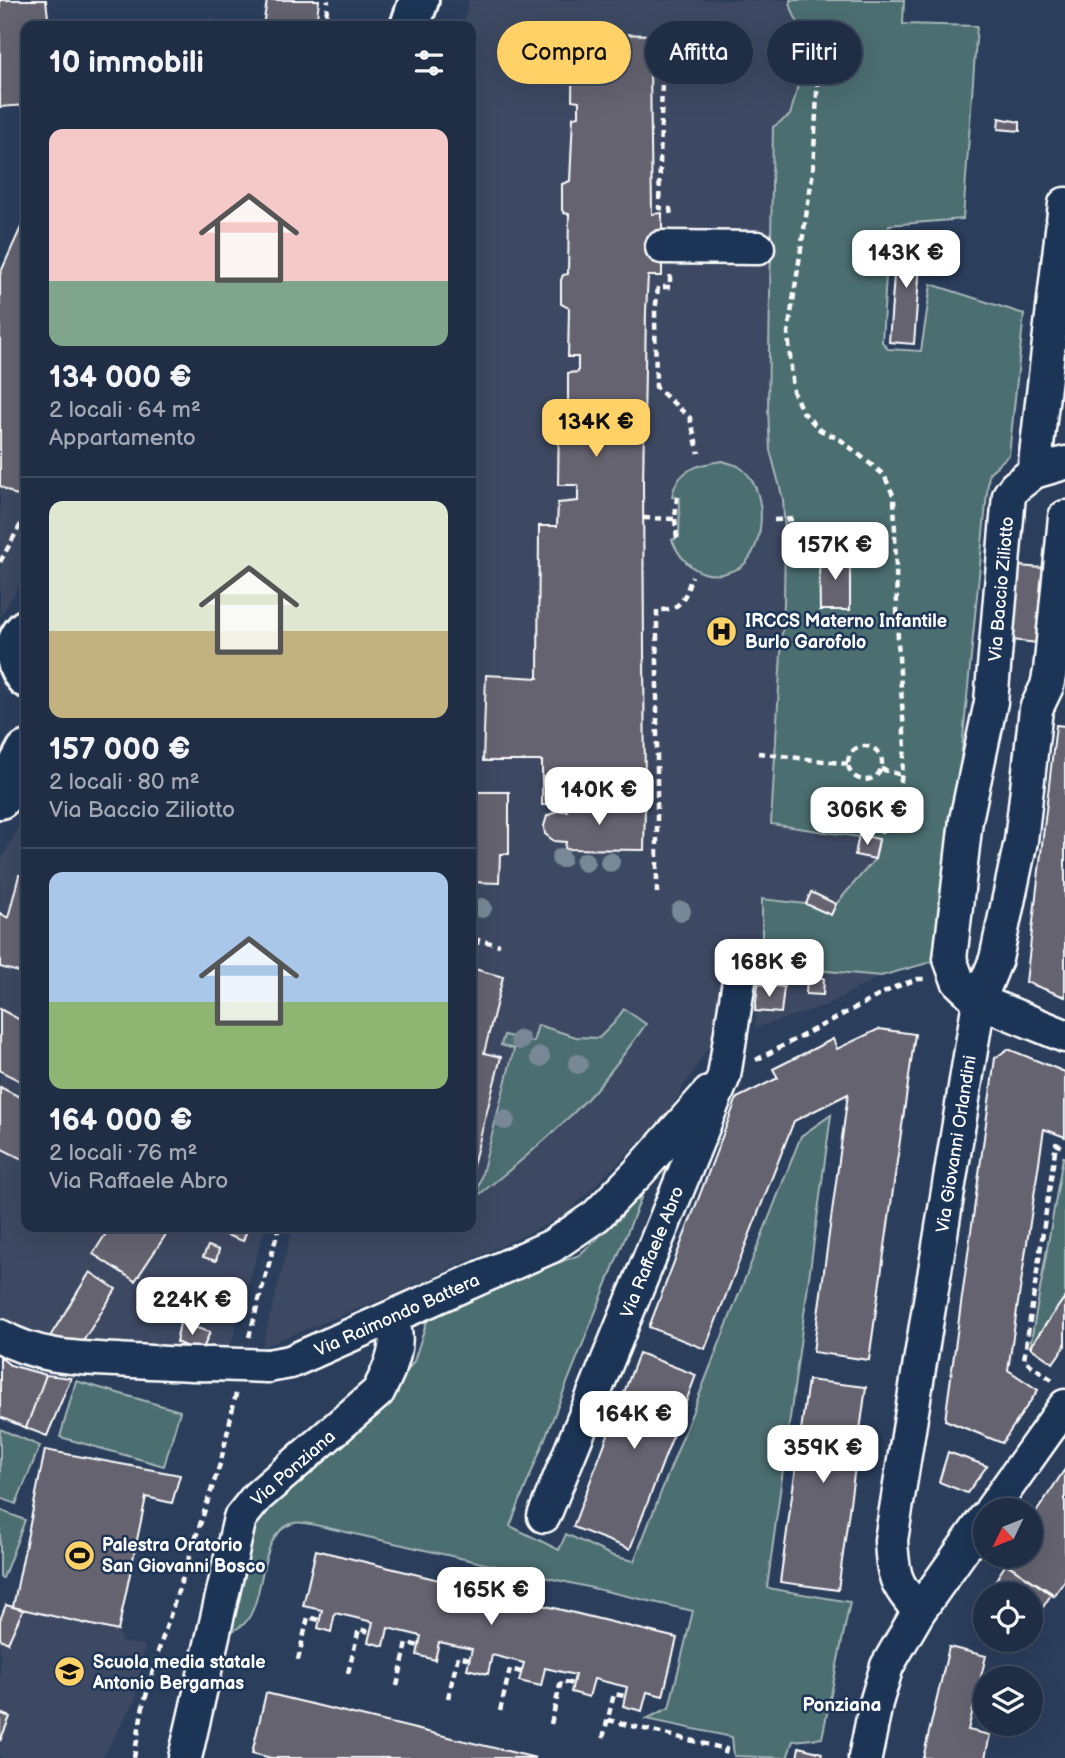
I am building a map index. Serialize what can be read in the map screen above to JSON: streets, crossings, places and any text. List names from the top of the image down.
{
  "streets": {
    "street": [
      "Via Baccio Ziliotto",
      "Via Giovanni Orlandini",
      "Via Raffaele Abro",
      "Via Raimondo Battera",
      "Via Ponziana"
    ]
  },
  "crossings": [
    ["Via Baccio Ziliotto", "Via Giovanni Orlandini"],
    ["Via Raffaele Abro", "Via Raimondo Battera"],
    ["Via Raimondo Battera", "Via Ponziana"]
  ],
  "districts": ["Ponziana"],
  "places": {
    "hospital": ["IRCCS Materno Infantile Burlo Garofolo"],
    "sports": ["Palestra Oratorio San Giovanni Bosco"],
    "school or university": ["Scuola media statale Antonio Bergamas"]
  },
  "north": "bottom left",
  "page": {
    "chip": ["Compra", "Affitta", "Filtri"],
    "heading": "10 immobili",
    "list": [
      {
        "name": "134 000 €",
        "note": "2 locali · 64 m² · Appartamento"
      },
      {
        "name": "157 000 €",
        "note": "2 locali · 80 m² · Via Baccio Ziliotto"
      },
      {
        "name": "164 000 €",
        "note": "2 locali · 76 m² · Via Raffaele Abro"
      }
    ],
    "price": [
      "143K €",
      "134K €",
      "157K €",
      "140K €",
      "306K €",
      "168K €",
      "224K €",
      "164K €",
      "359K €",
      "165K €"
    ]
  }
}
